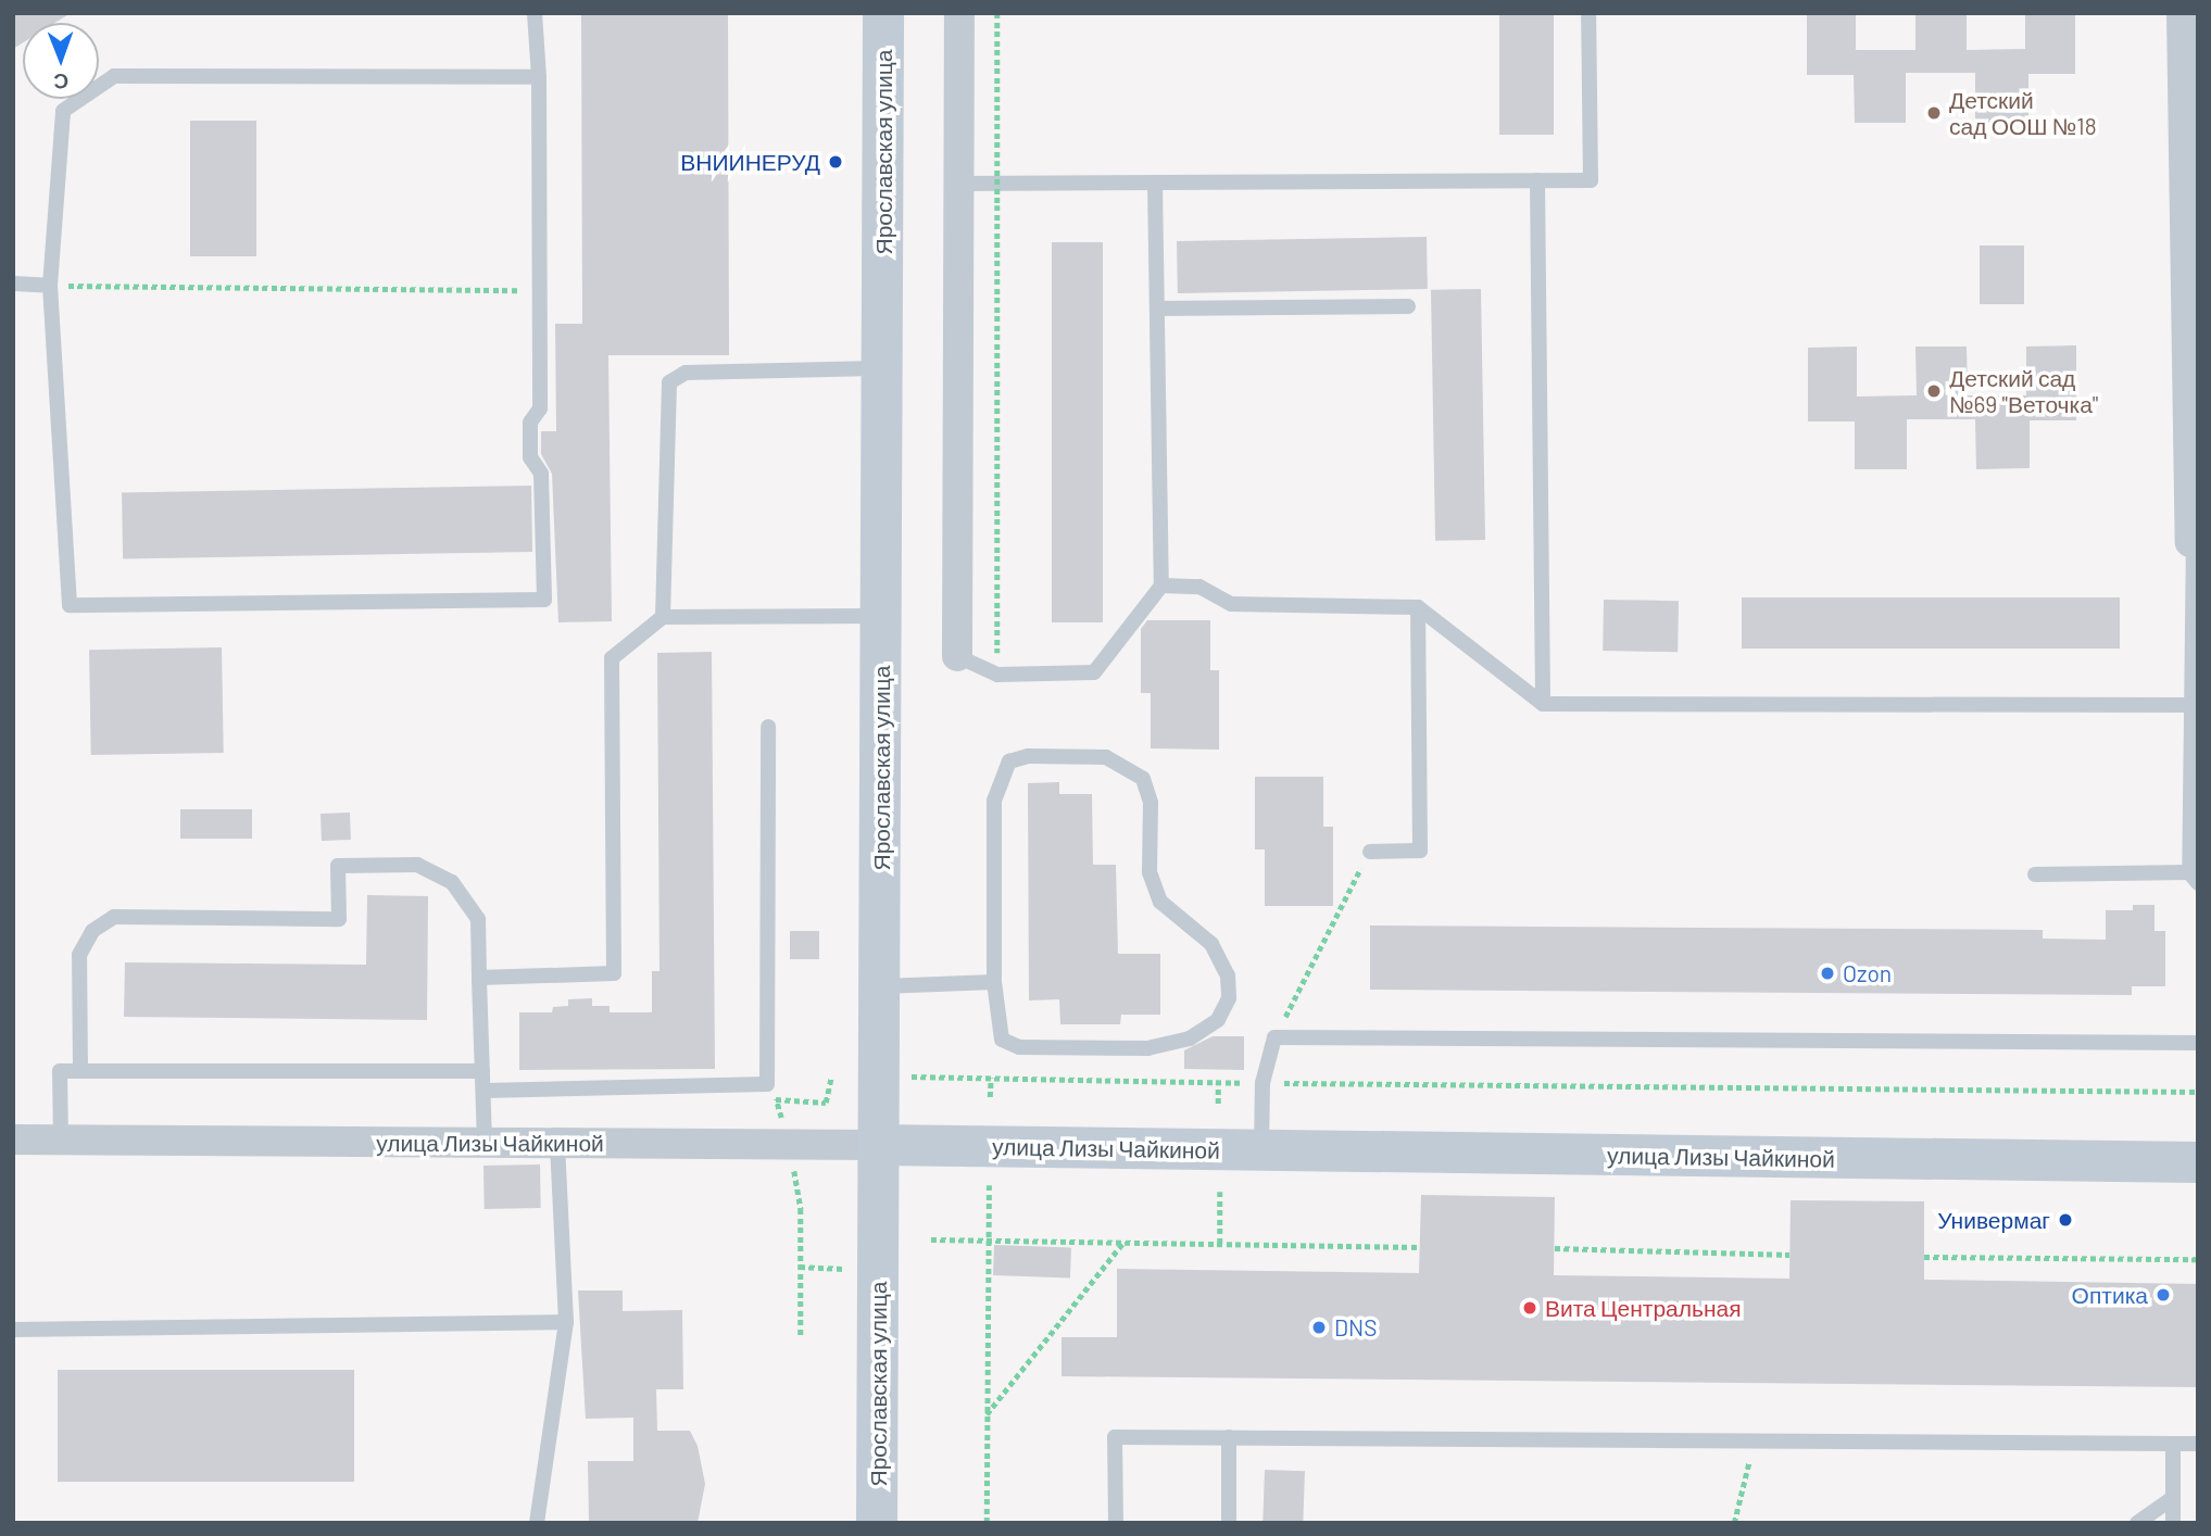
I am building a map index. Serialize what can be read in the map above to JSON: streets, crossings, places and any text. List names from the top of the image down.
{
  "streets": {
    "main road": ["Ярославская улица", "улица Лизы Чайкиной"]
  },
  "crossings": [
    ["Ярославская улица", "улица Лизы Чайкиной"]
  ],
  "places": [
    "Детский сад ООШ №18",
    "ВНИИНЕРУД",
    "Детский сад №69 \"Веточка\"",
    "Ozon",
    "Универмаг",
    "Оптика",
    "Вита Центральная",
    "DNS"
  ],
  "north": "bottom"
}
